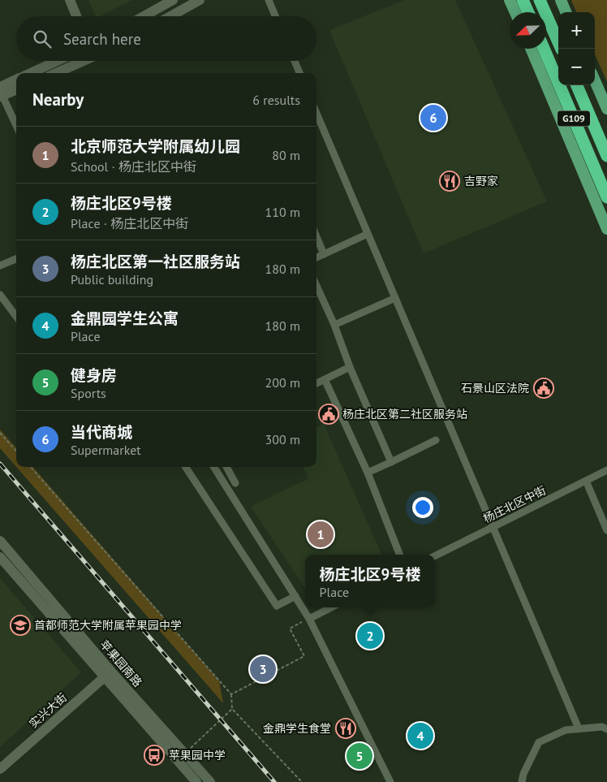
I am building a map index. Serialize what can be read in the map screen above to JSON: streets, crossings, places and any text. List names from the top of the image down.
{
  "streets": {
    "highway": ["G109"],
    "main road": ["苹果园南路", "实兴大街"],
    "street": ["杨庄北区中街"]
  },
  "crossings": [
    ["苹果园南路", "实兴大街"]
  ],
  "places": {
    "restaurant": ["吉野家", "金鼎学生食堂"],
    "public building": ["石景山区法院", "杨庄北区第二社区服务站"],
    "school or university": ["首都师范大学附属苹果园中学"],
    "bus stop": ["苹果园中学"]
  },
  "north": "bottom left",
  "page": {
    "map_buttons": ["+", "−"],
    "search": "Search here",
    "heading": ["Nearby", "6 results"],
    "pins": [
      "6",
      "1",
      "2",
      "3",
      "4",
      "5"
    ],
    "list": [
      {
        "mark": "1",
        "name": "北京师范大学附属幼儿园",
        "note": "School · 杨庄北区中街",
        "value": "80 m"
      },
      {
        "mark": "2",
        "name": "杨庄北区9号楼",
        "note": "Place · 杨庄北区中街",
        "value": "110 m"
      },
      {
        "mark": "3",
        "name": "杨庄北区第一社区服务站",
        "note": "Public building",
        "value": "180 m"
      },
      {
        "mark": "4",
        "name": "金鼎园学生公寓",
        "note": "Place",
        "value": "180 m"
      },
      {
        "mark": "5",
        "name": "健身房",
        "note": "Sports",
        "value": "200 m"
      },
      {
        "mark": "6",
        "name": "当代商城",
        "note": "Supermarket",
        "value": "300 m"
      }
    ],
    "popup": ["杨庄北区9号楼", "Place"]
  }
}
